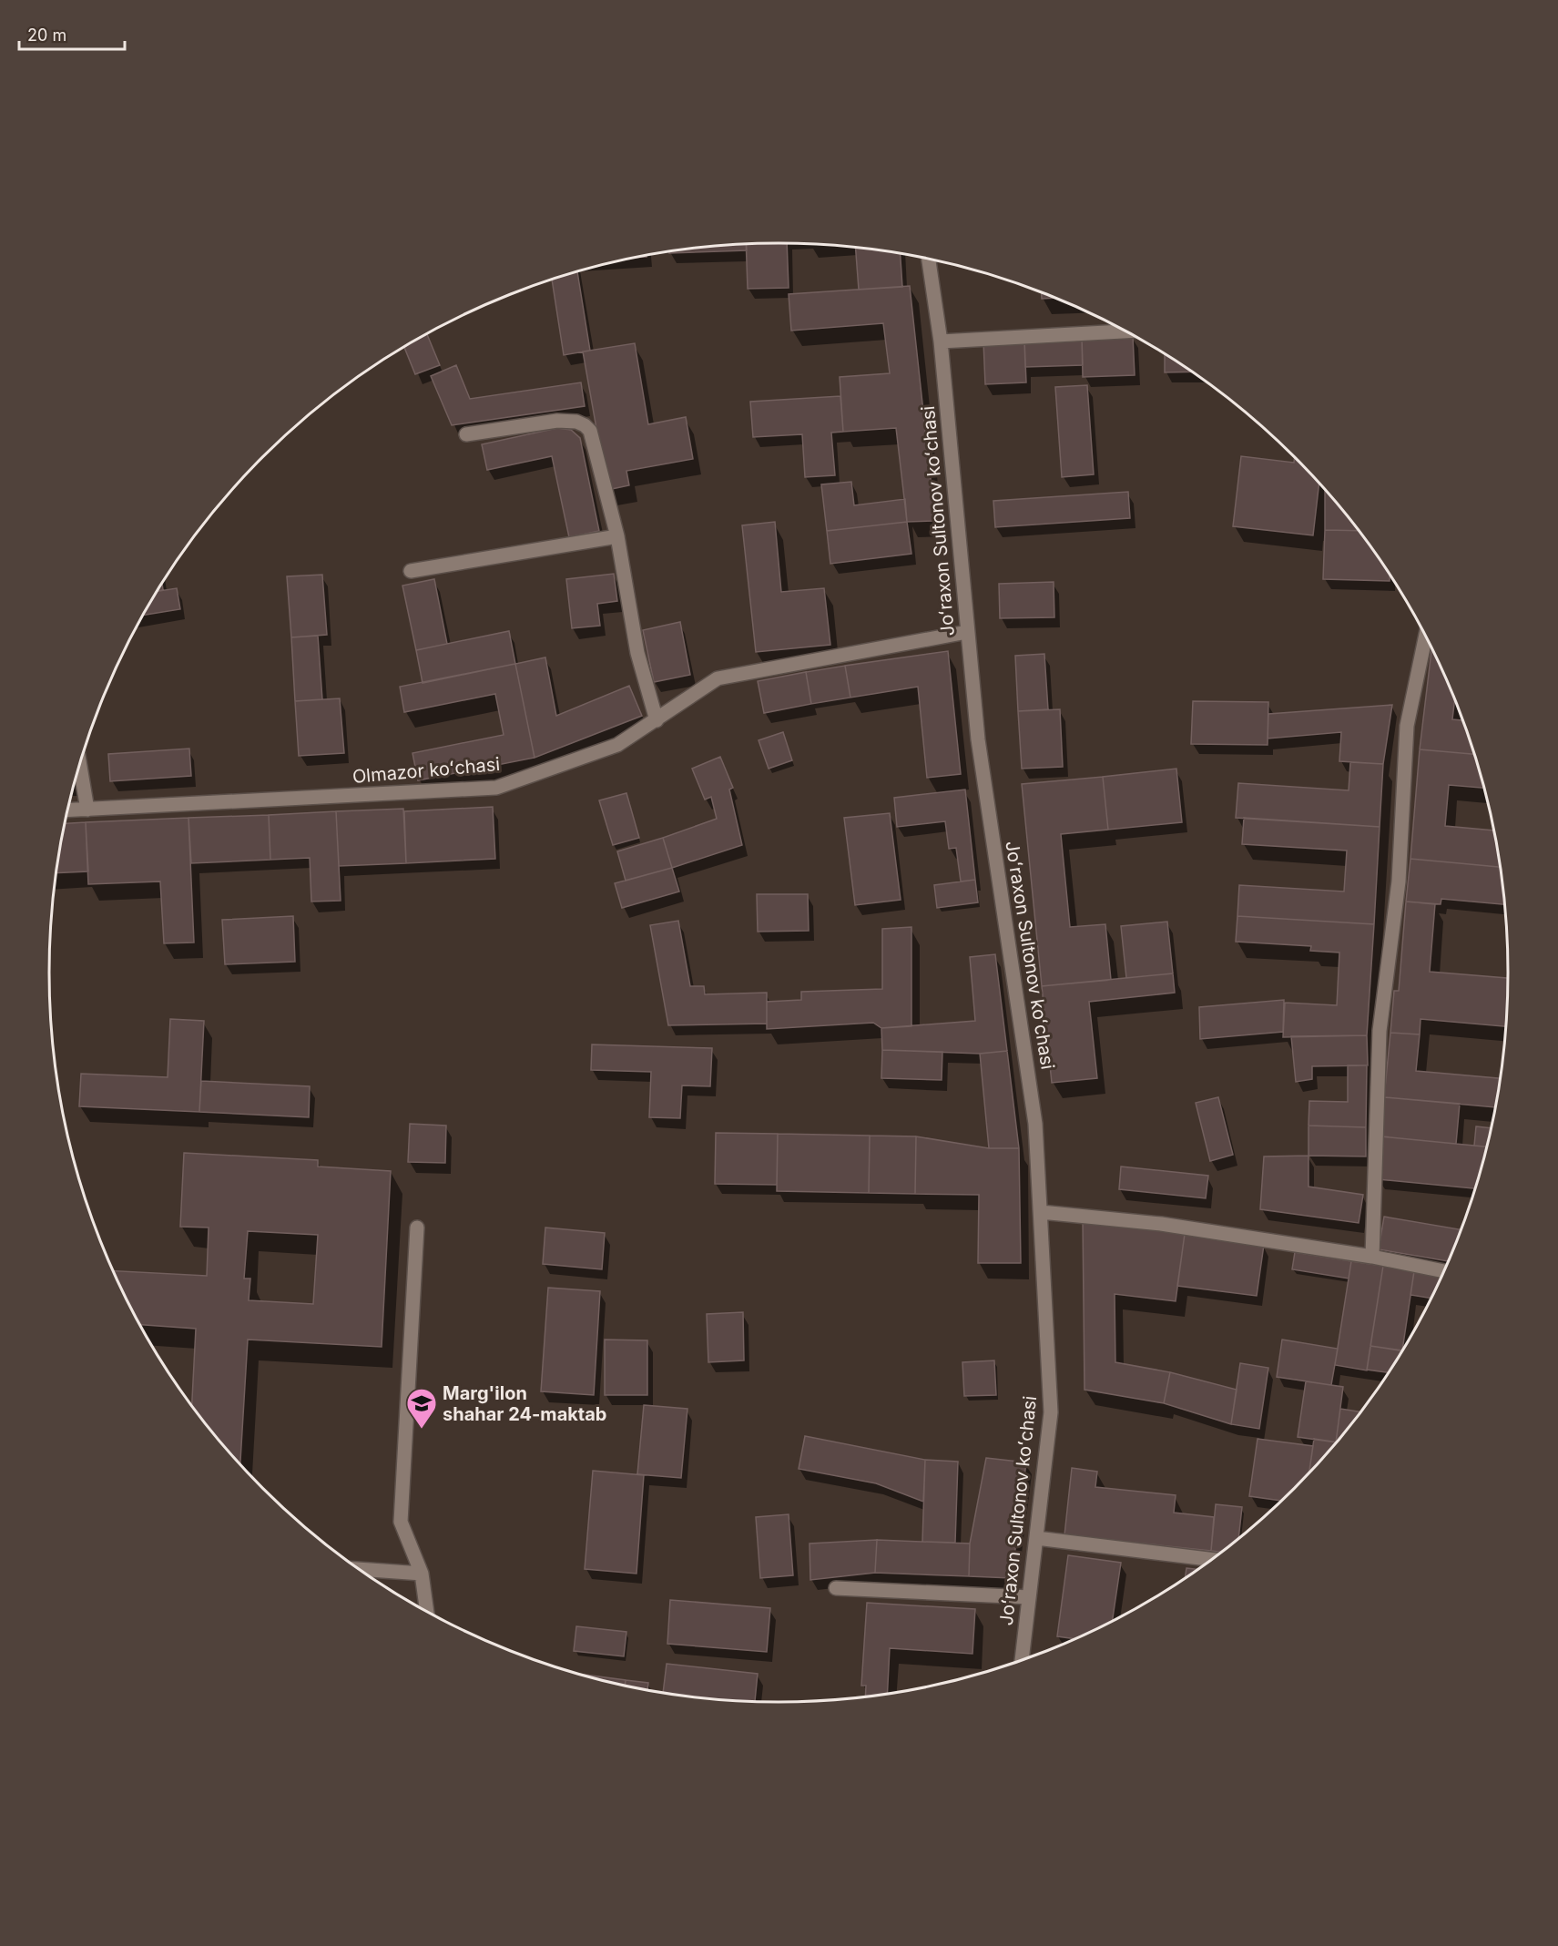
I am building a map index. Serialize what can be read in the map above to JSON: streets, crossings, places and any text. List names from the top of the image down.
{
  "streets": {
    "street": ["Joʻraxon Sultonov koʻchasi", "Olmazor koʻchasi"]
  },
  "crossings": [
    ["Joʻraxon Sultonov koʻchasi", "Olmazor koʻchasi"]
  ],
  "places": {
    "school or university": ["Marg'ilon shahar 24-maktab"]
  },
  "scale_bar": "20 m"
}
